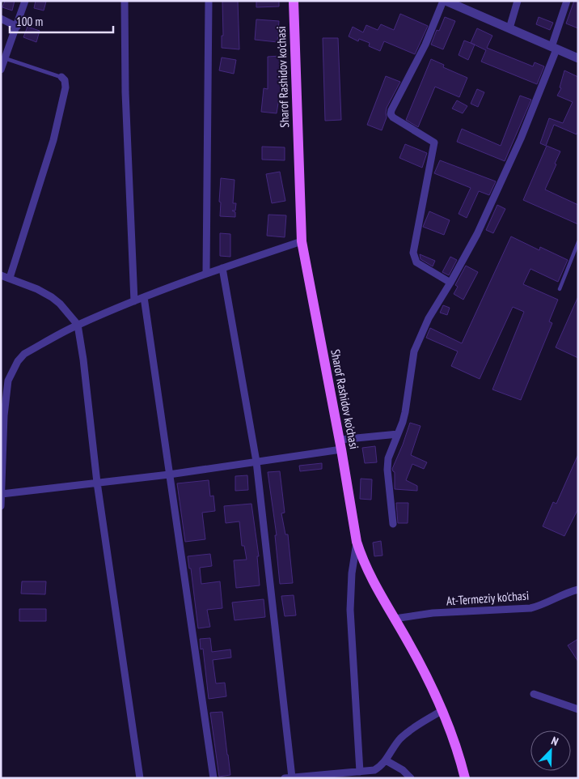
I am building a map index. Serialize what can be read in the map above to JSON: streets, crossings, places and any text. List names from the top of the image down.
{
  "streets": {
    "main road": ["Sharof Rashidov ko'chasi"],
    "street": ["At-Termeziy ko'chasi"]
  },
  "crossings": [
    ["Sharof Rashidov ko'chasi", "At-Termeziy ko'chasi"]
  ],
  "scale_bar": "100 m",
  "north": "top right"
}
